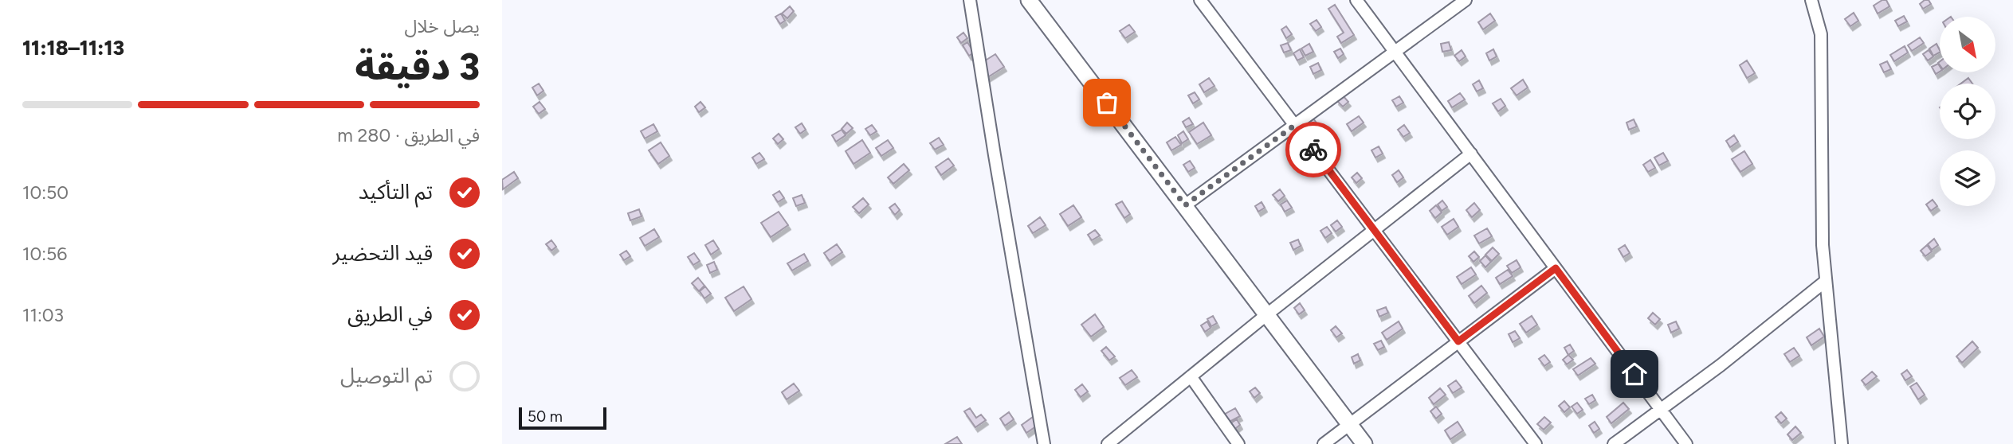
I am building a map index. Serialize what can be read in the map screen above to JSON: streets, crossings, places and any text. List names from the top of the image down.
{
  "scale_bar": "50 m",
  "north": "bottom right",
  "page": {
    "heading": ["3 دقيقة", "يصل خلال", "11:13–11:18"],
    "bar": "في الطريق · 280 m",
    "list": [
      ["تم التأكيد", "10:50"],
      ["قيد التحضير", "10:56"],
      ["في الطريق", "11:03"],
      "تم التوصيل"
    ],
    "scale": "50 m"
  }
}
